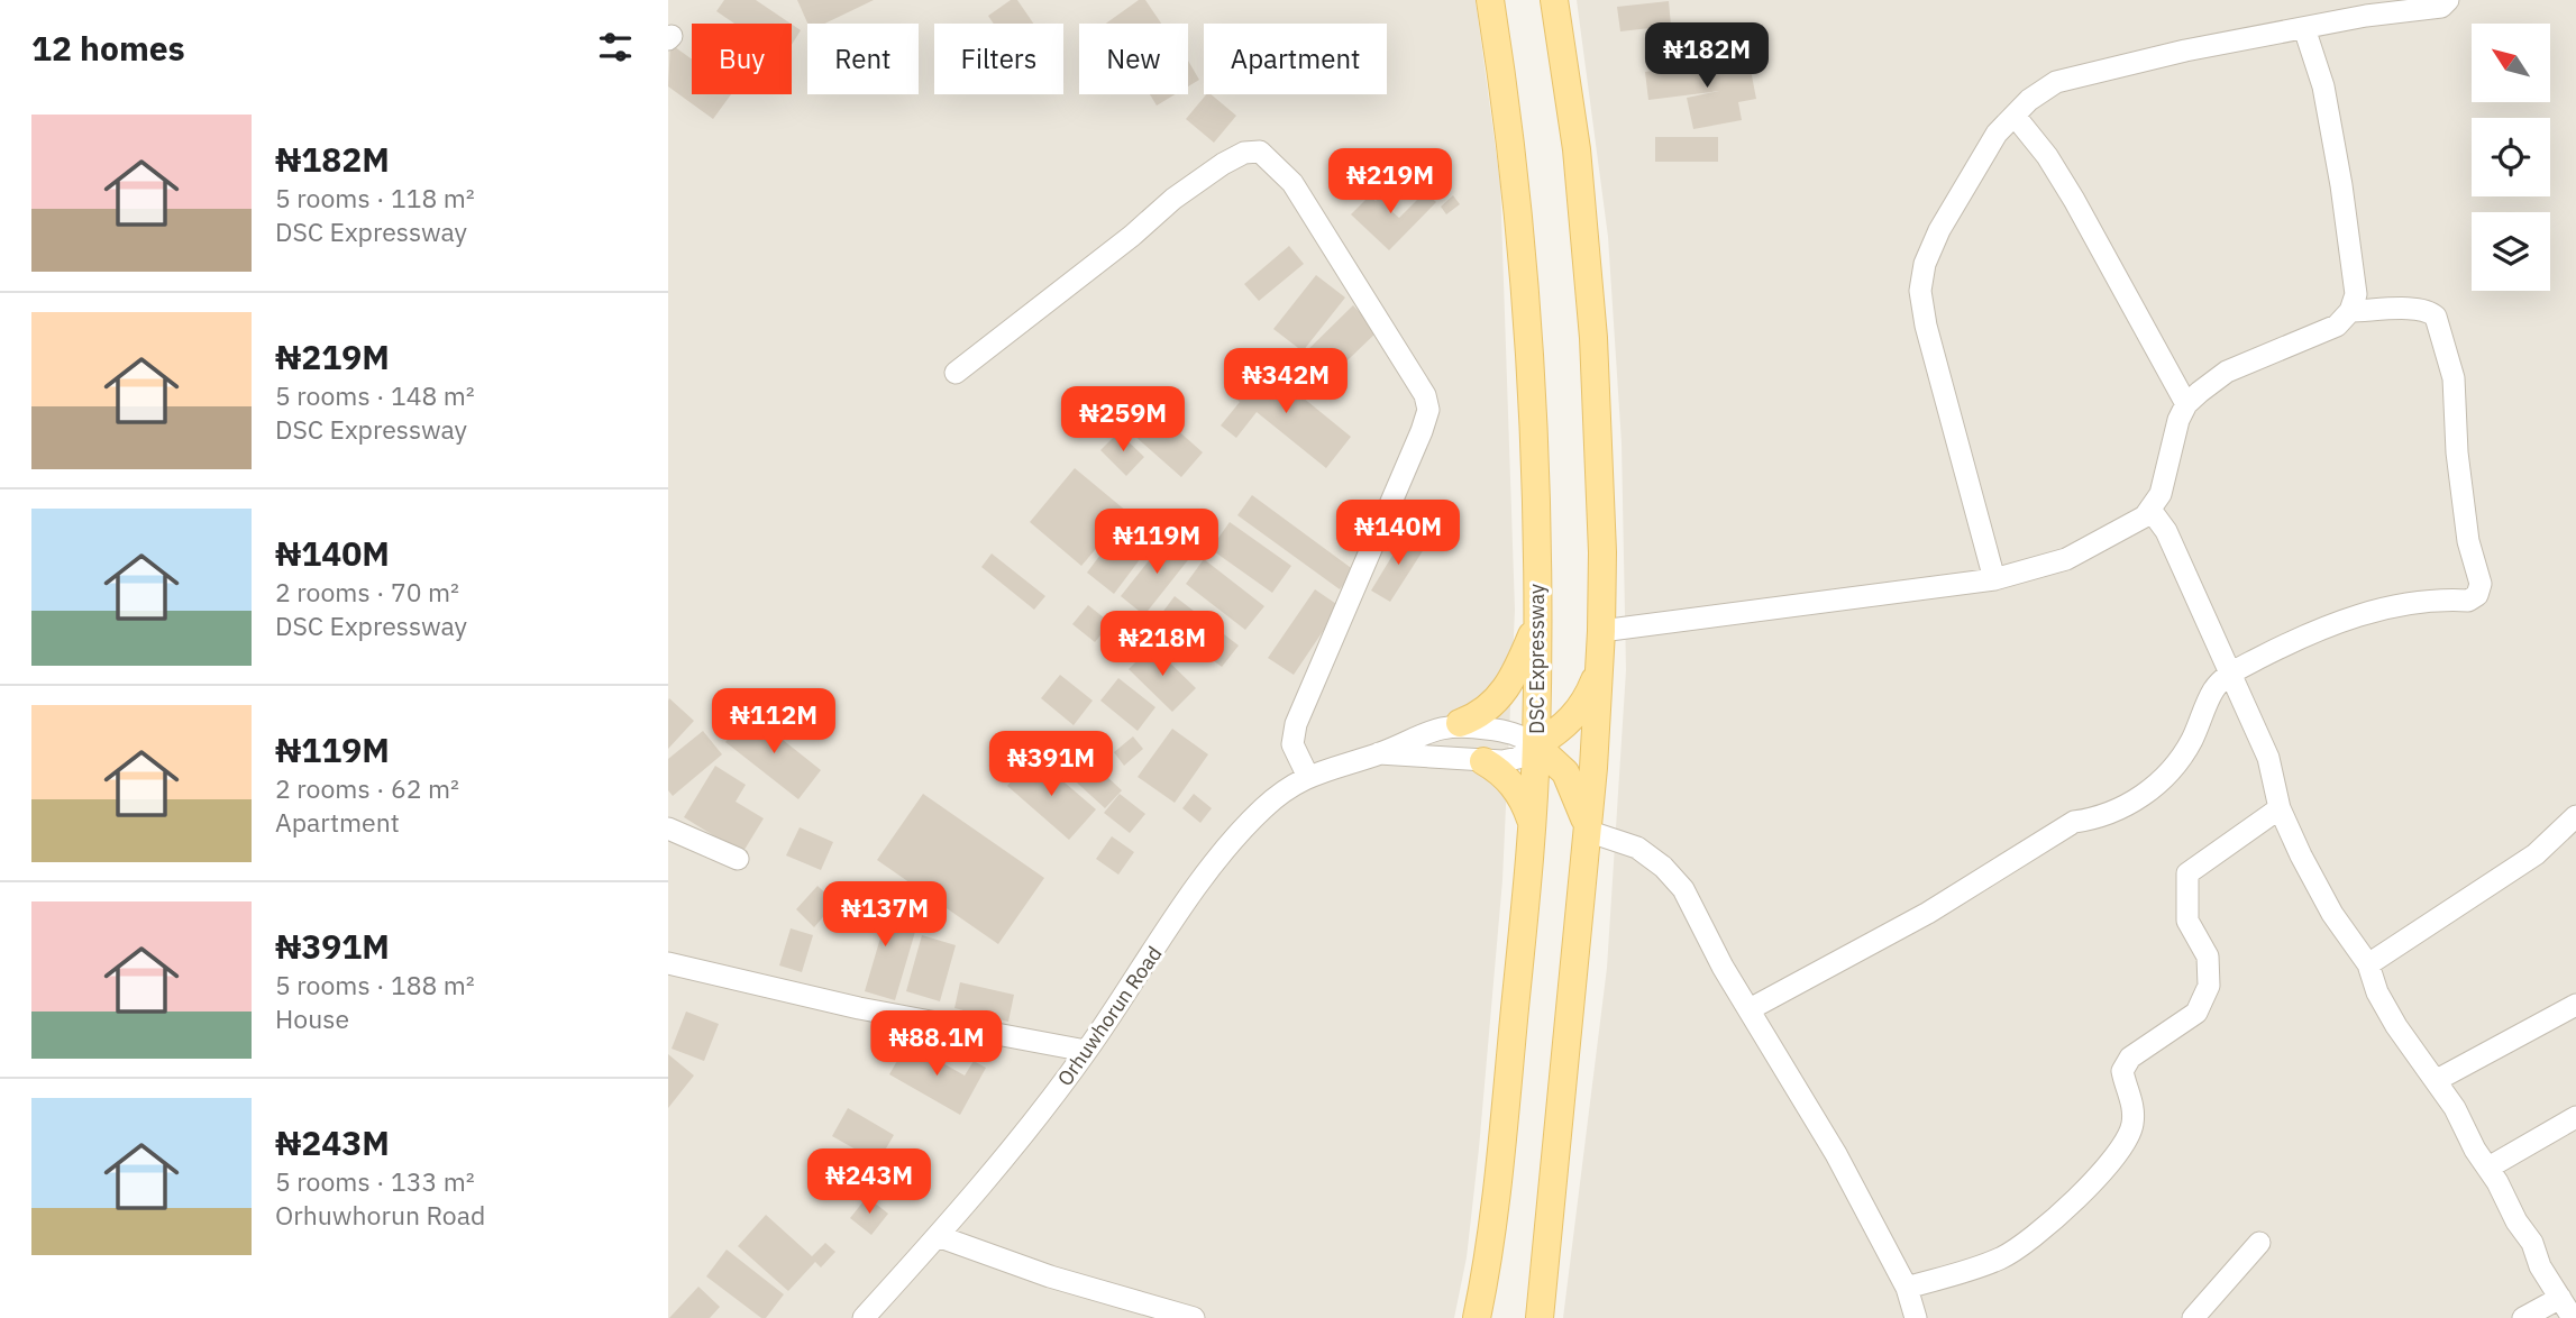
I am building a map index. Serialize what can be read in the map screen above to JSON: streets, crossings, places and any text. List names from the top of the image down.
{
  "streets": {
    "main road": ["DSC Expressway"],
    "street": ["Orhuwhorun Road"]
  },
  "north": "top left",
  "page": {
    "heading": "12 homes",
    "price": [
      "₦182M",
      "₦219M",
      "₦342M",
      "₦259M",
      "₦140M",
      "₦119M",
      "₦218M",
      "₦112M",
      "₦391M",
      "₦137M",
      "₦88.1M",
      "₦243M"
    ],
    "chip": [
      "Buy",
      "Rent",
      "Filters",
      "New",
      "Apartment"
    ],
    "list": [
      {
        "name": "₦182M",
        "note": "5 rooms · 118 m² · DSC Expressway"
      },
      {
        "name": "₦219M",
        "note": "5 rooms · 148 m² · DSC Expressway"
      },
      {
        "name": "₦140M",
        "note": "2 rooms · 70 m² · DSC Expressway"
      },
      {
        "name": "₦119M",
        "note": "2 rooms · 62 m² · Apartment"
      },
      {
        "name": "₦391M",
        "note": "5 rooms · 188 m² · House"
      },
      {
        "name": "₦243M",
        "note": "5 rooms · 133 m² · Orhuwhorun Road"
      }
    ]
  }
}
